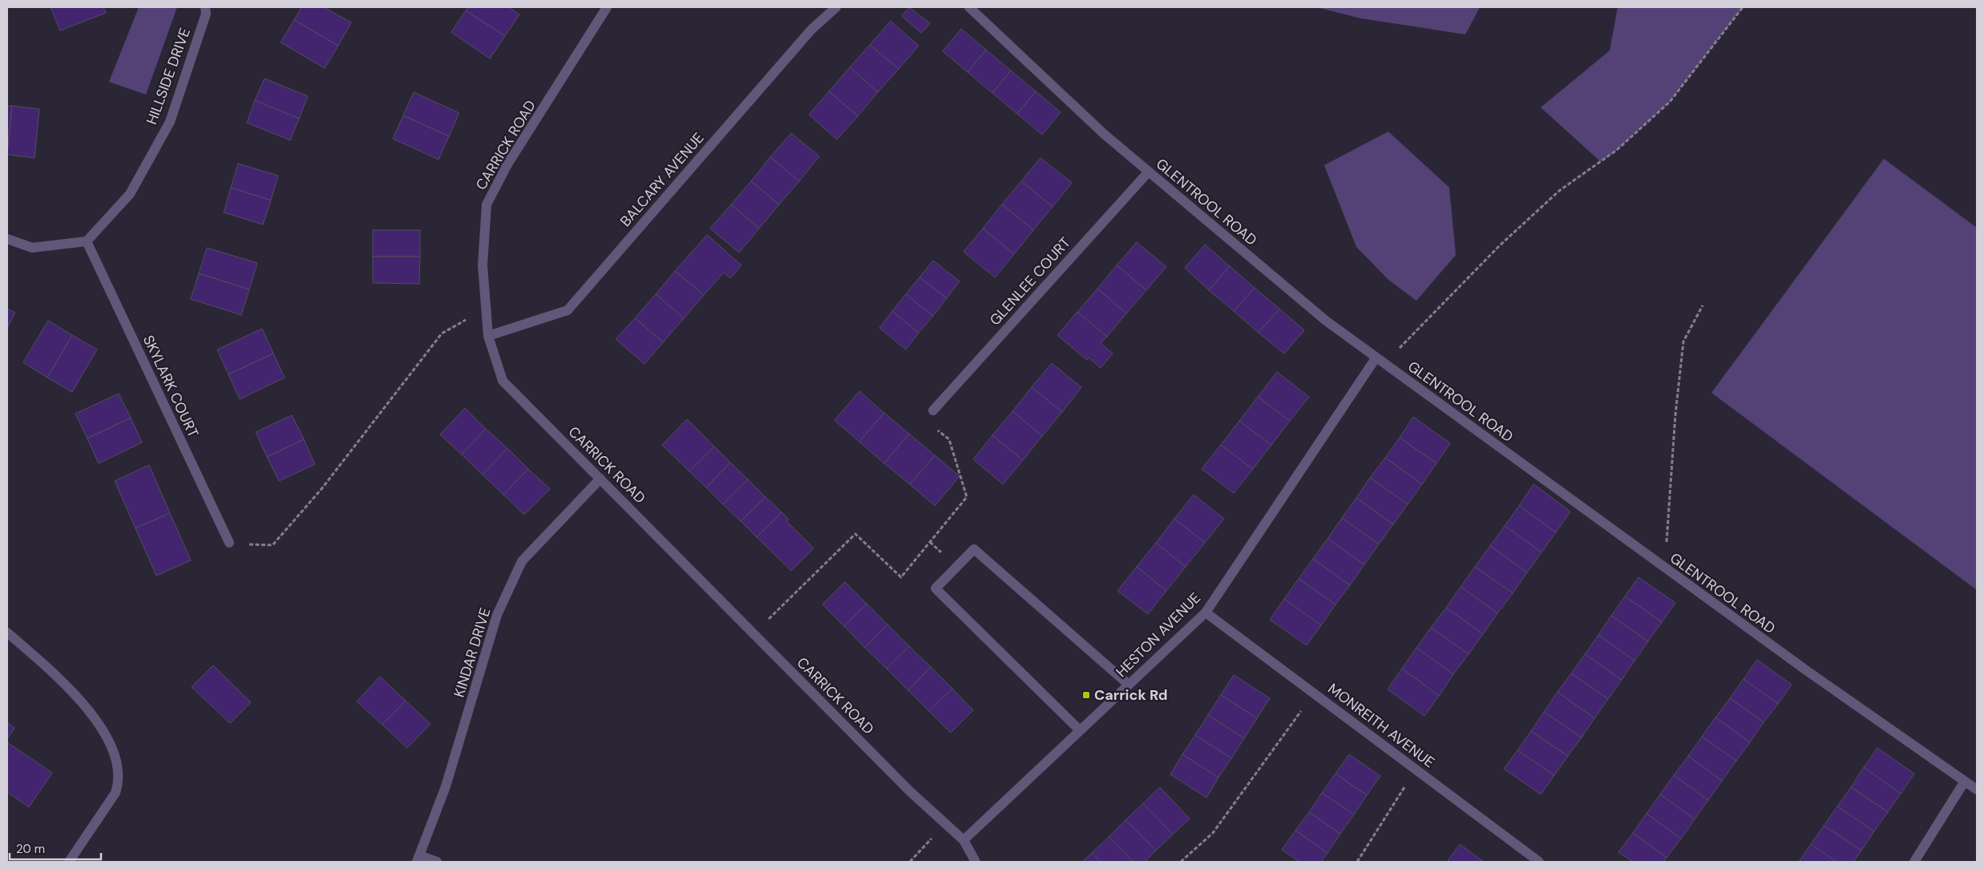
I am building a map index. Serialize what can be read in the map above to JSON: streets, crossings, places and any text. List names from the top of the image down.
{
  "streets": {
    "street": [
      "HILLSIDE DRIVE",
      "CARRICK ROAD",
      "BALCARY AVENUE",
      "GLENTROOL ROAD",
      "GLENLEE COURT",
      "SKYLARK COURT",
      "HESTON AVENUE",
      "KINDAR DRIVE",
      "MONREITH AVENUE"
    ]
  },
  "crossings": [
    ["HILLSIDE DRIVE", "SKYLARK COURT"],
    ["CARRICK ROAD", "BALCARY AVENUE"],
    ["CARRICK ROAD", "HESTON AVENUE"],
    ["CARRICK ROAD", "KINDAR DRIVE"],
    ["GLENTROOL ROAD", "GLENLEE COURT"],
    ["GLENTROOL ROAD", "HESTON AVENUE"],
    ["HESTON AVENUE", "MONREITH AVENUE"]
  ],
  "places": {
    "transit": ["Carrick Rd"]
  },
  "scale_bar": "20 m"
}
